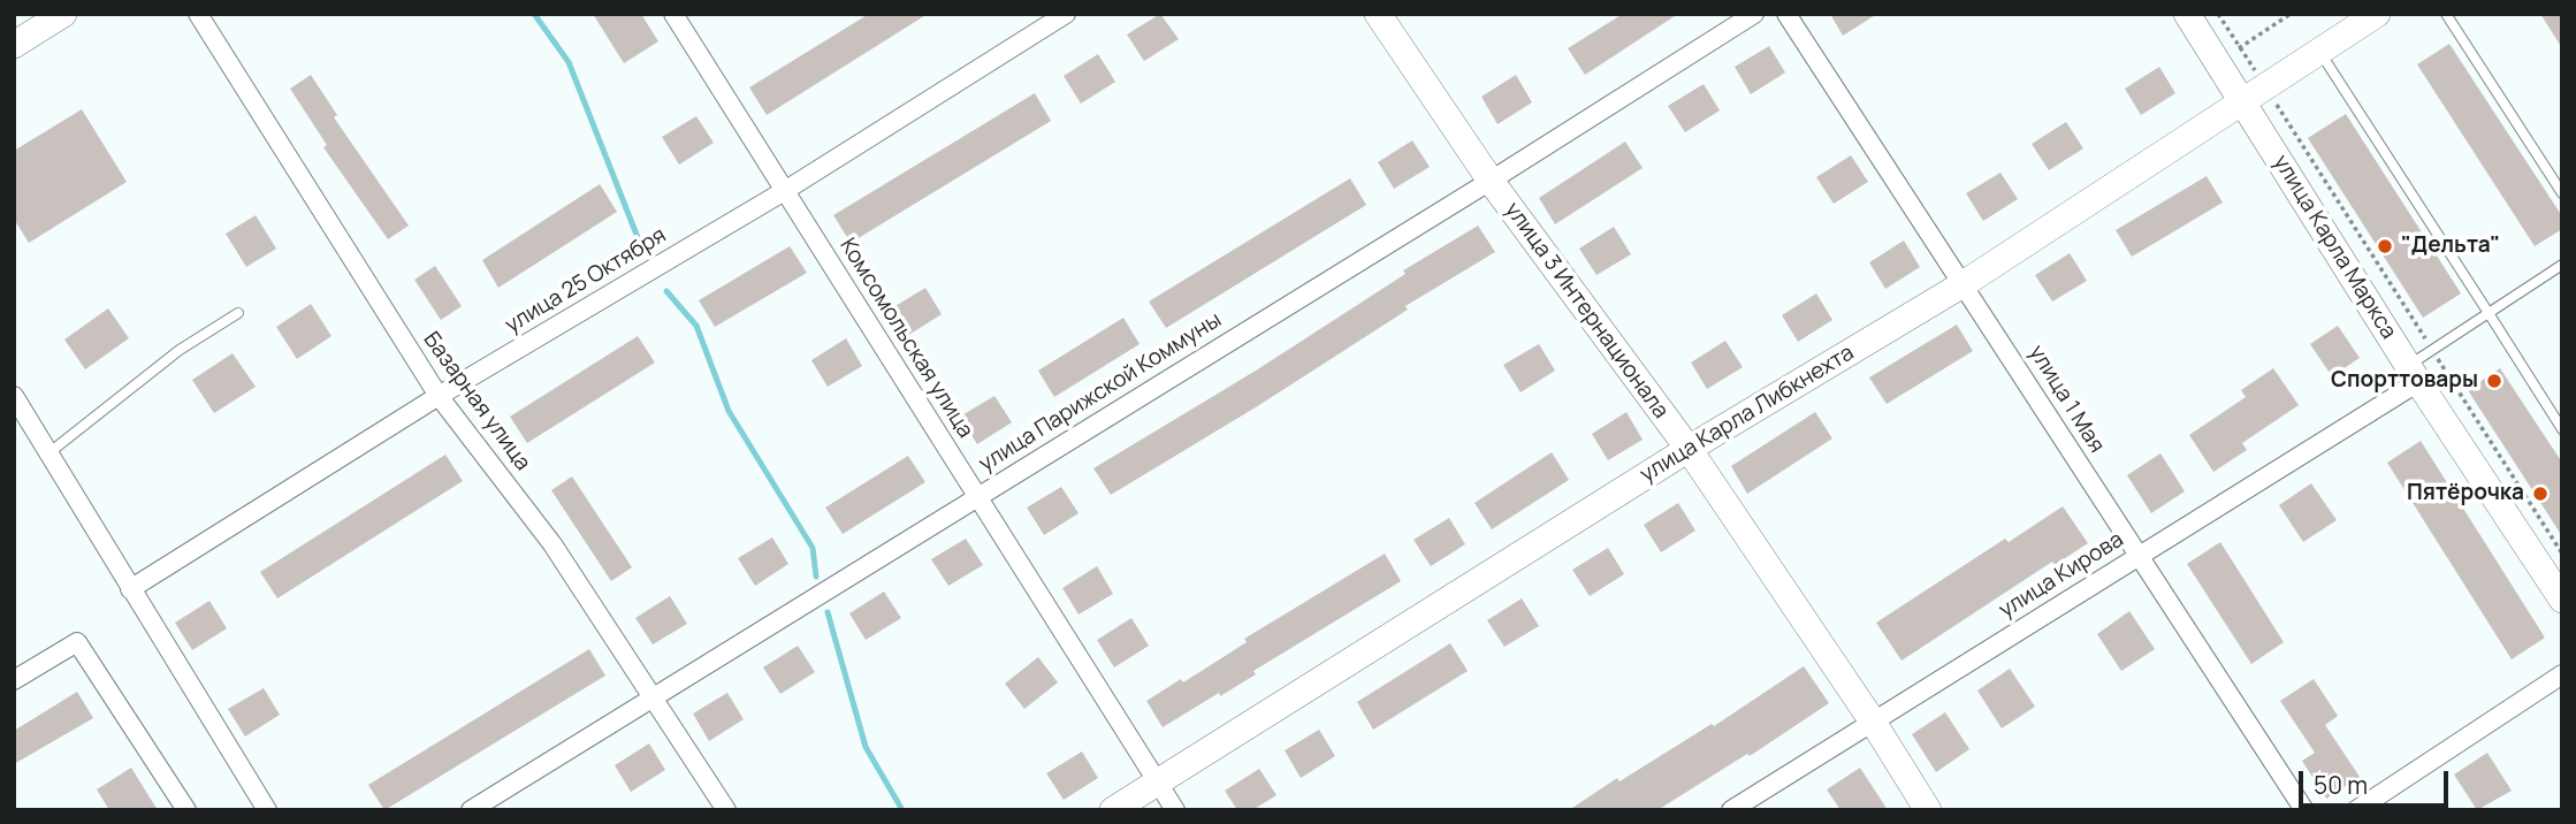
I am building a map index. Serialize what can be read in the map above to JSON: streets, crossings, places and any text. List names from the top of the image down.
{
  "streets": {
    "main road": ["улица Карла Маркса", "улица 3 Интернационала", "улица Карла Либкнехта"],
    "street": [
      "улица 25 Октября",
      "Комсомольская улица",
      "улица Парижской Коммуны",
      "улица 1 Мая",
      "Базарная улица",
      "улица Кирова"
    ]
  },
  "crossings": [
    ["улица Карла Маркса", "улица Карла Либкнехта"],
    ["улица Карла Маркса", "улица Кирова"],
    ["улица 25 Октября", "Комсомольская улица"],
    ["улица 25 Октября", "Базарная улица"],
    ["улица 3 Интернационала", "улица Парижской Коммуны"],
    ["улица 3 Интернационала", "улица Карла Либкнехта"],
    ["улица 3 Интернационала", "улица Кирова"],
    ["Комсомольская улица", "улица Парижской Коммуны"],
    ["Комсомольская улица", "улица Карла Либкнехта"],
    ["улица Парижской Коммуны", "Базарная улица"],
    ["улица 1 Мая", "улица Карла Либкнехта"],
    ["улица 1 Мая", "улица Кирова"]
  ],
  "places": ["\"Дельта\"", "Спорттовары", "Пятёрочка"],
  "scale_bar": "50 m"
}
